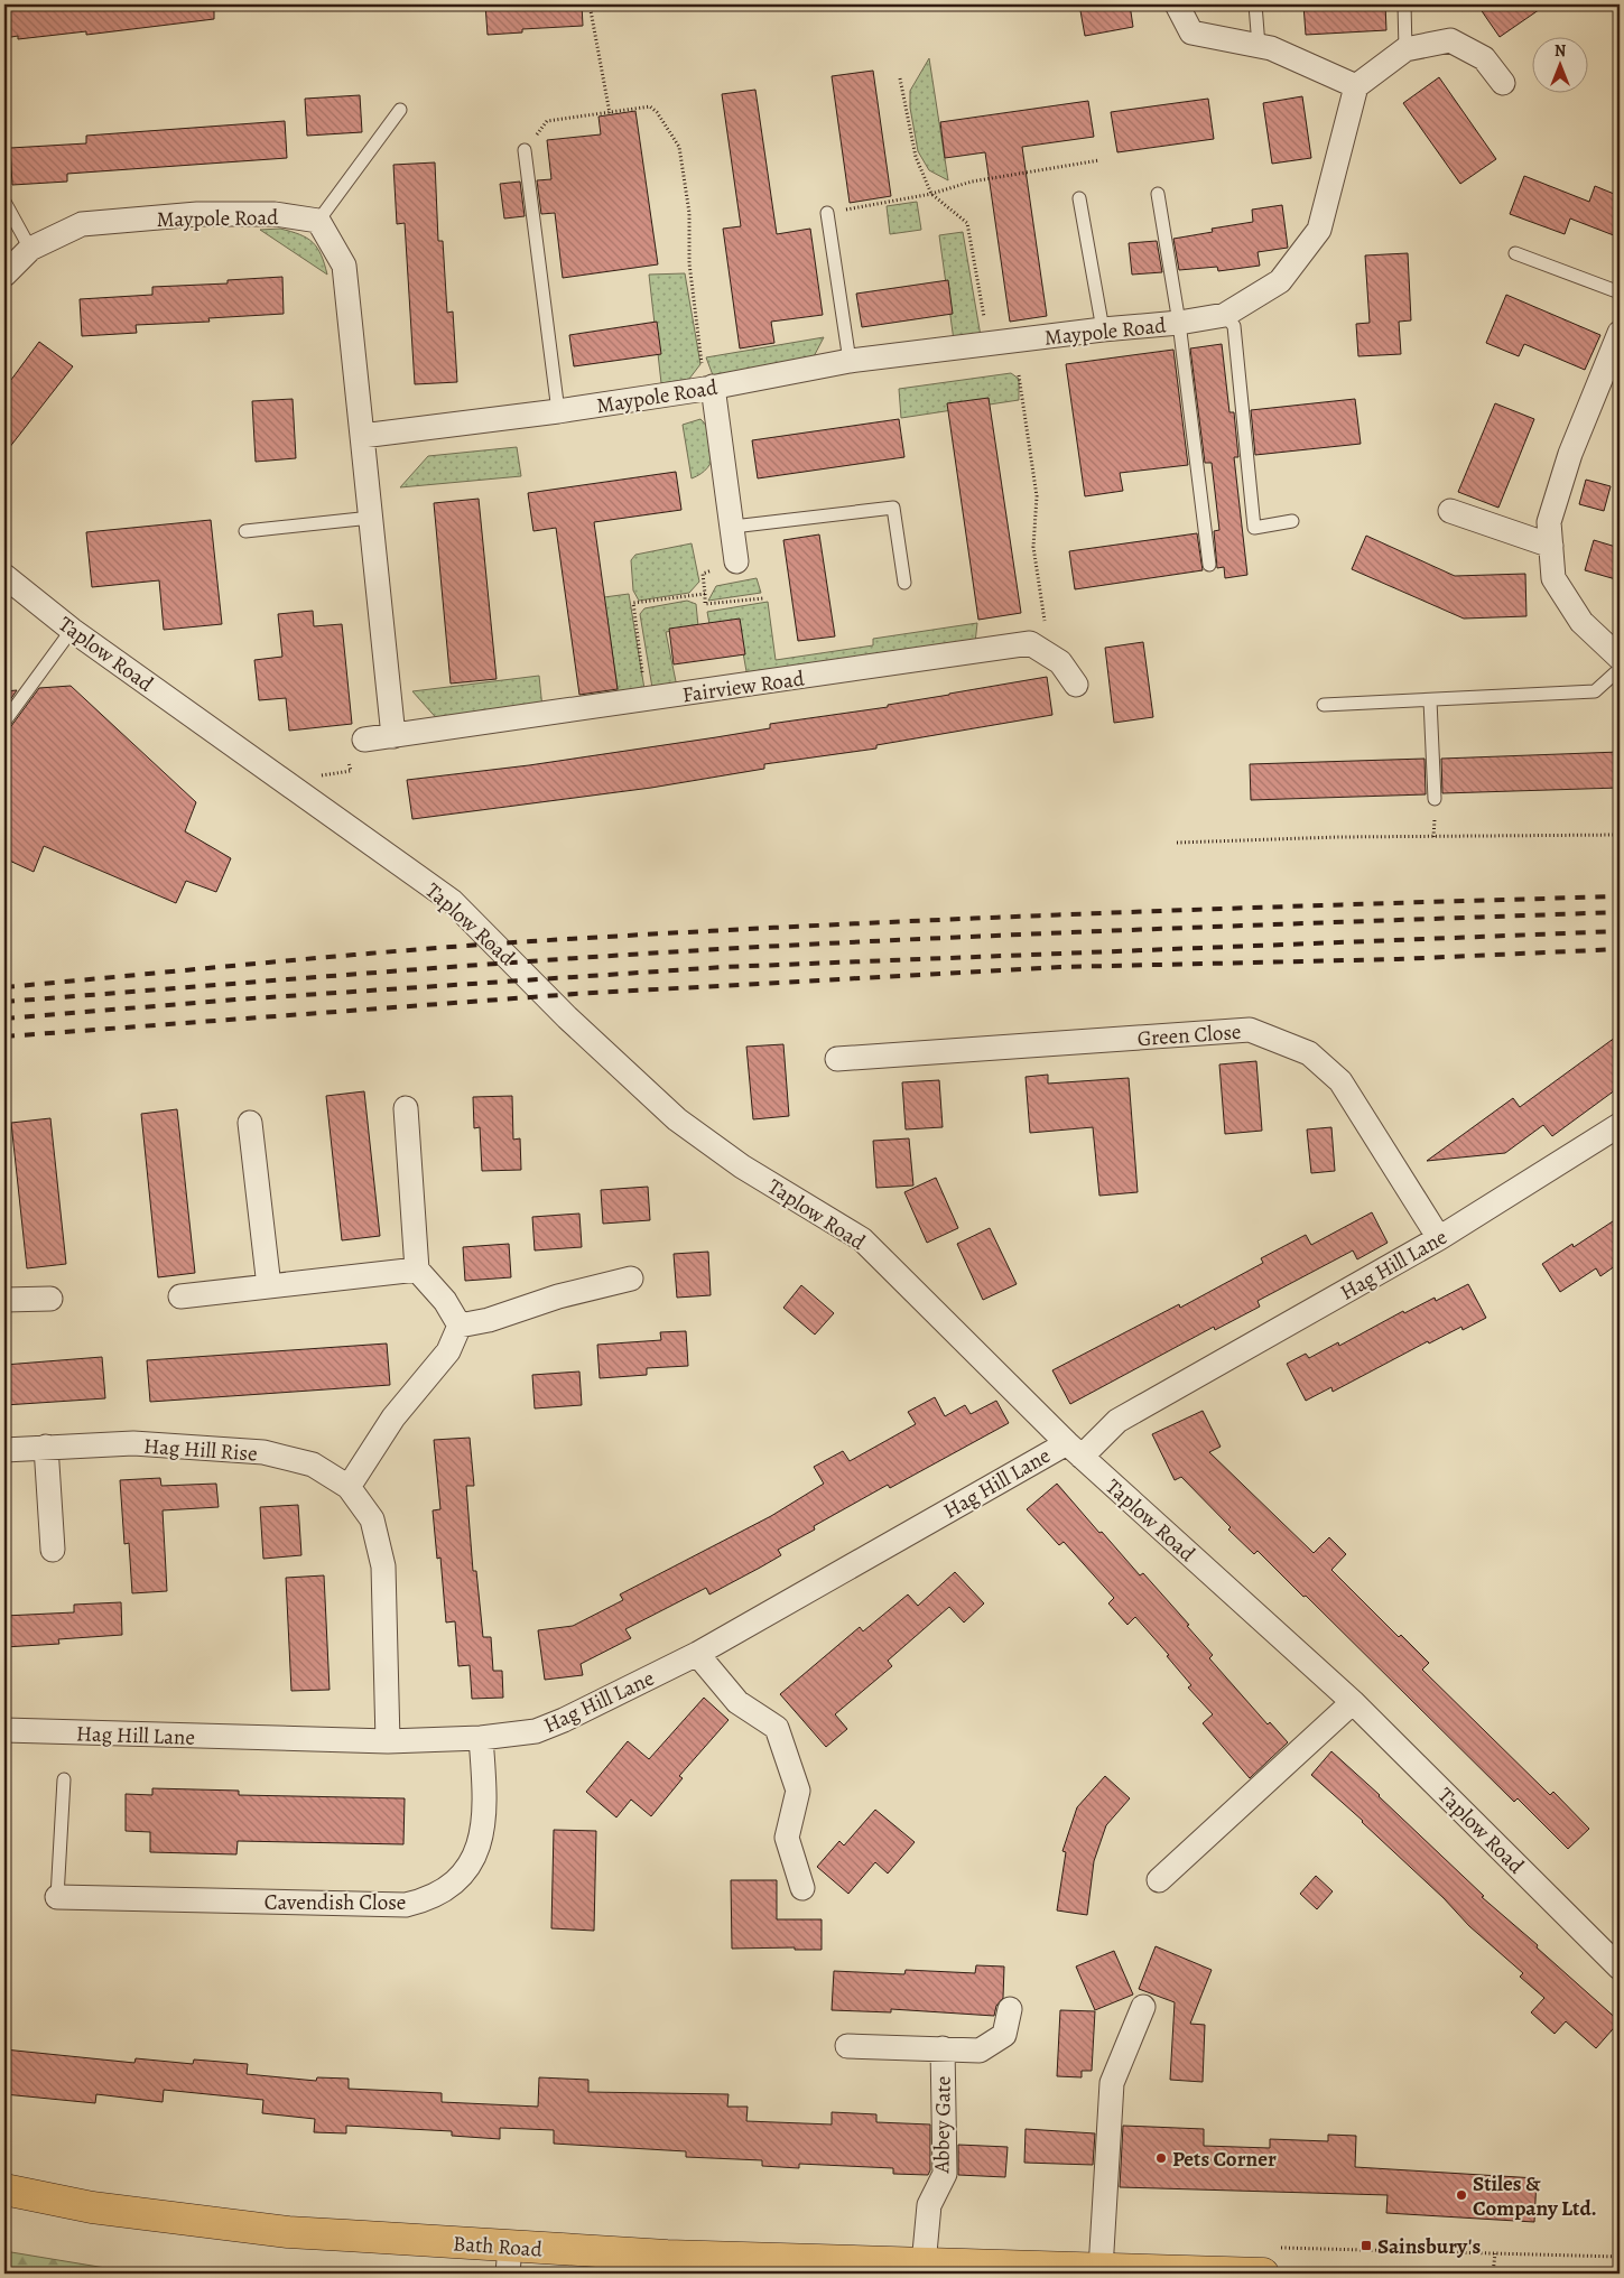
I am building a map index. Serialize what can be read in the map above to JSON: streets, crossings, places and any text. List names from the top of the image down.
{
  "streets": {
    "main road": ["Bath Road"],
    "street": [
      "Maypole Road",
      "Taplow Road",
      "Fairview Road",
      "Green Close",
      "Hag Hill Lane",
      "Hag Hill Rise",
      "Cavendish Close",
      "Abbey Gate"
    ]
  },
  "crossings": [
    ["Taplow Road", "Hag Hill Lane"],
    ["Green Close", "Hag Hill Lane"],
    ["Hag Hill Lane", "Hag Hill Rise"],
    ["Hag Hill Lane", "Cavendish Close"],
    ["Abbey Gate", "Bath Road"]
  ],
  "places": {
    "other": ["Pets Corner", "Stiles & Company Ltd."],
    "transit": ["Sainsbury's"]
  },
  "north": "top"
}
